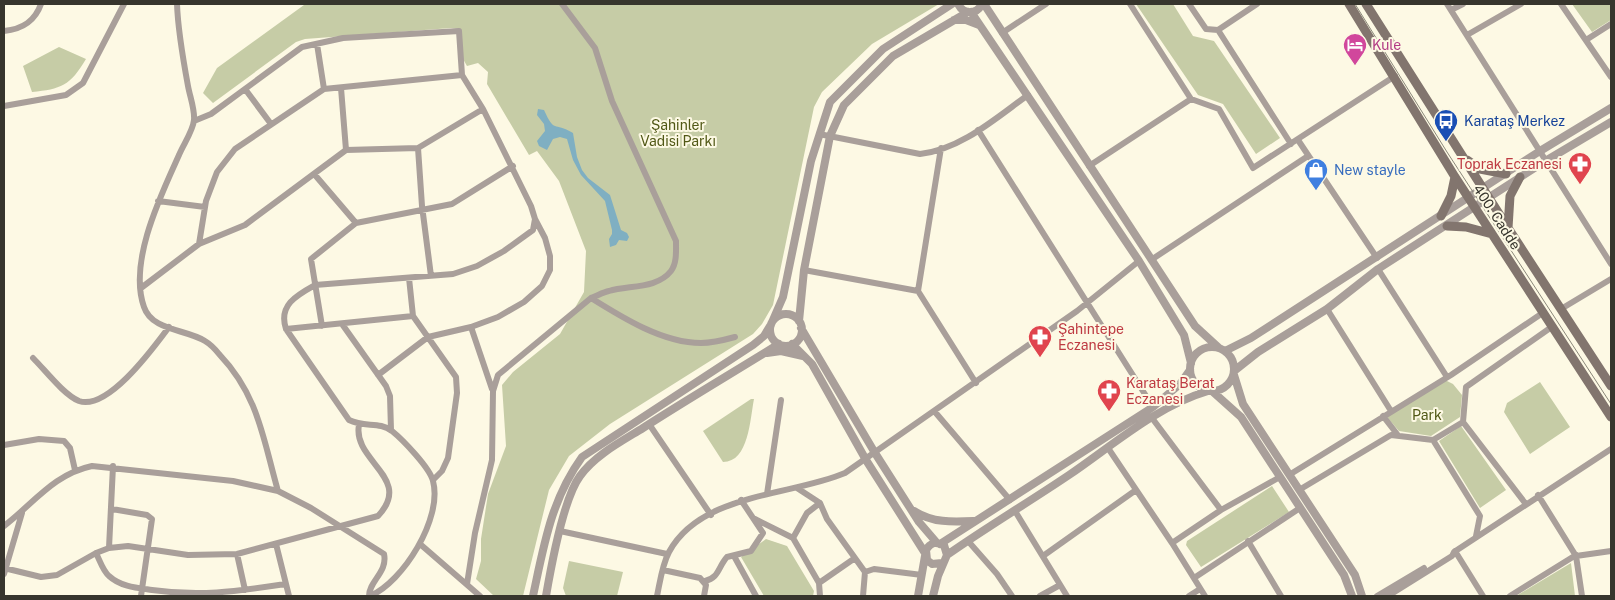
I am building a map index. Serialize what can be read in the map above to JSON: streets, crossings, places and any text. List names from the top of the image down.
{
  "streets": {
    "main road": ["400. Cadde"]
  },
  "parks": ["Şahinler Vadisi Parkı", "Park"],
  "places": {
    "hotel": ["Kule"],
    "bus stop": ["Karataş Merkez"],
    "pharmacy": ["Toprak Eczanesi", "Şahintepe Eczanesi", "Karataş Berat Eczanesi"],
    "shop": ["New stayle"]
  }
}
